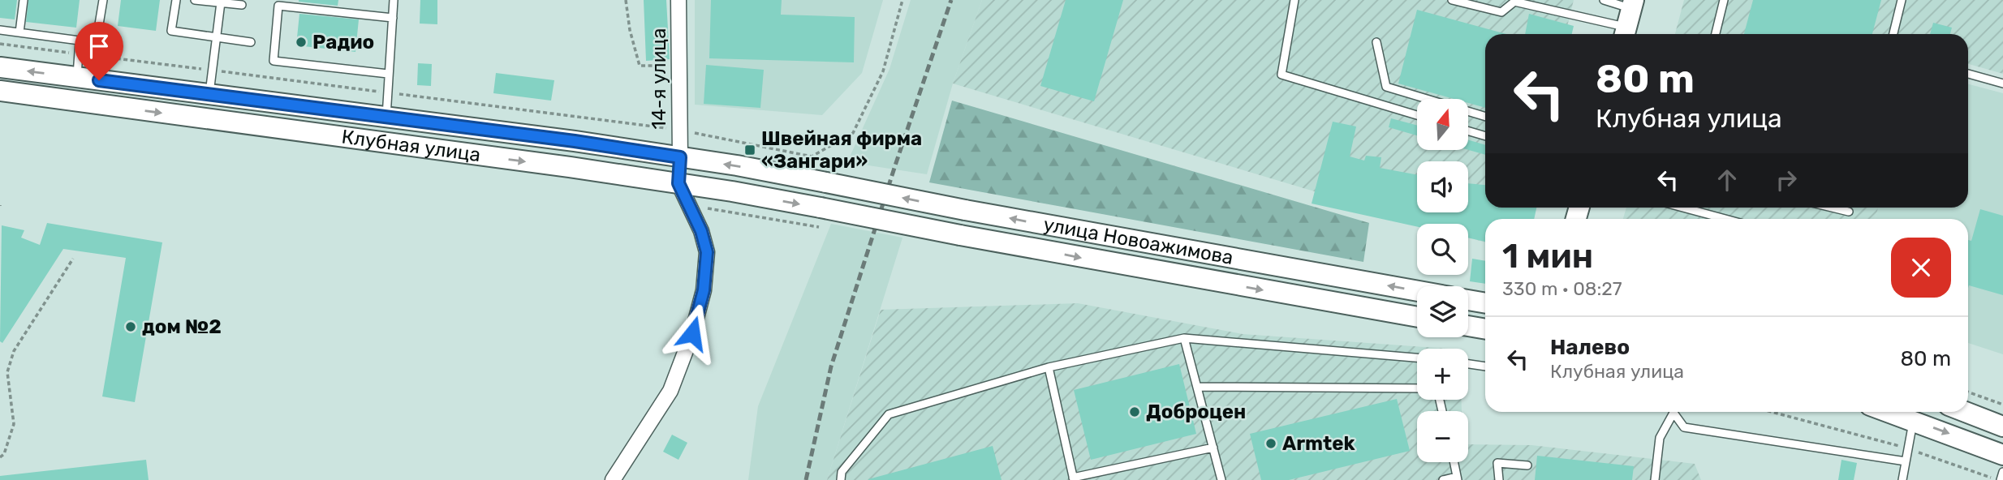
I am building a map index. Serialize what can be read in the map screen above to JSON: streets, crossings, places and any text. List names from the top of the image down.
{
  "streets": {
    "main road": ["Клубная улица", "улица Новоажимова"],
    "street": ["14-я улица"]
  },
  "crossings": [
    ["14-я улица", "Клубная улица"],
    ["Клубная улица", "улица Новоажимова"]
  ],
  "places": {
    "other": [
      "Радио",
      "дом №2",
      "Доброцен",
      "Armtek"
    ],
    "transit": ["Швейная фирма «Зангари»"]
  },
  "north": "top",
  "page": {
    "turn": ["80 m", "Клубная улица"],
    "map_buttons": ["+", "−"],
    "heading": ["1 мин", "330 m · 08:27"],
    "list": [
      {
        "name": "Налево",
        "note": "Клубная улица",
        "value": "80 m"
      }
    ]
  }
}
